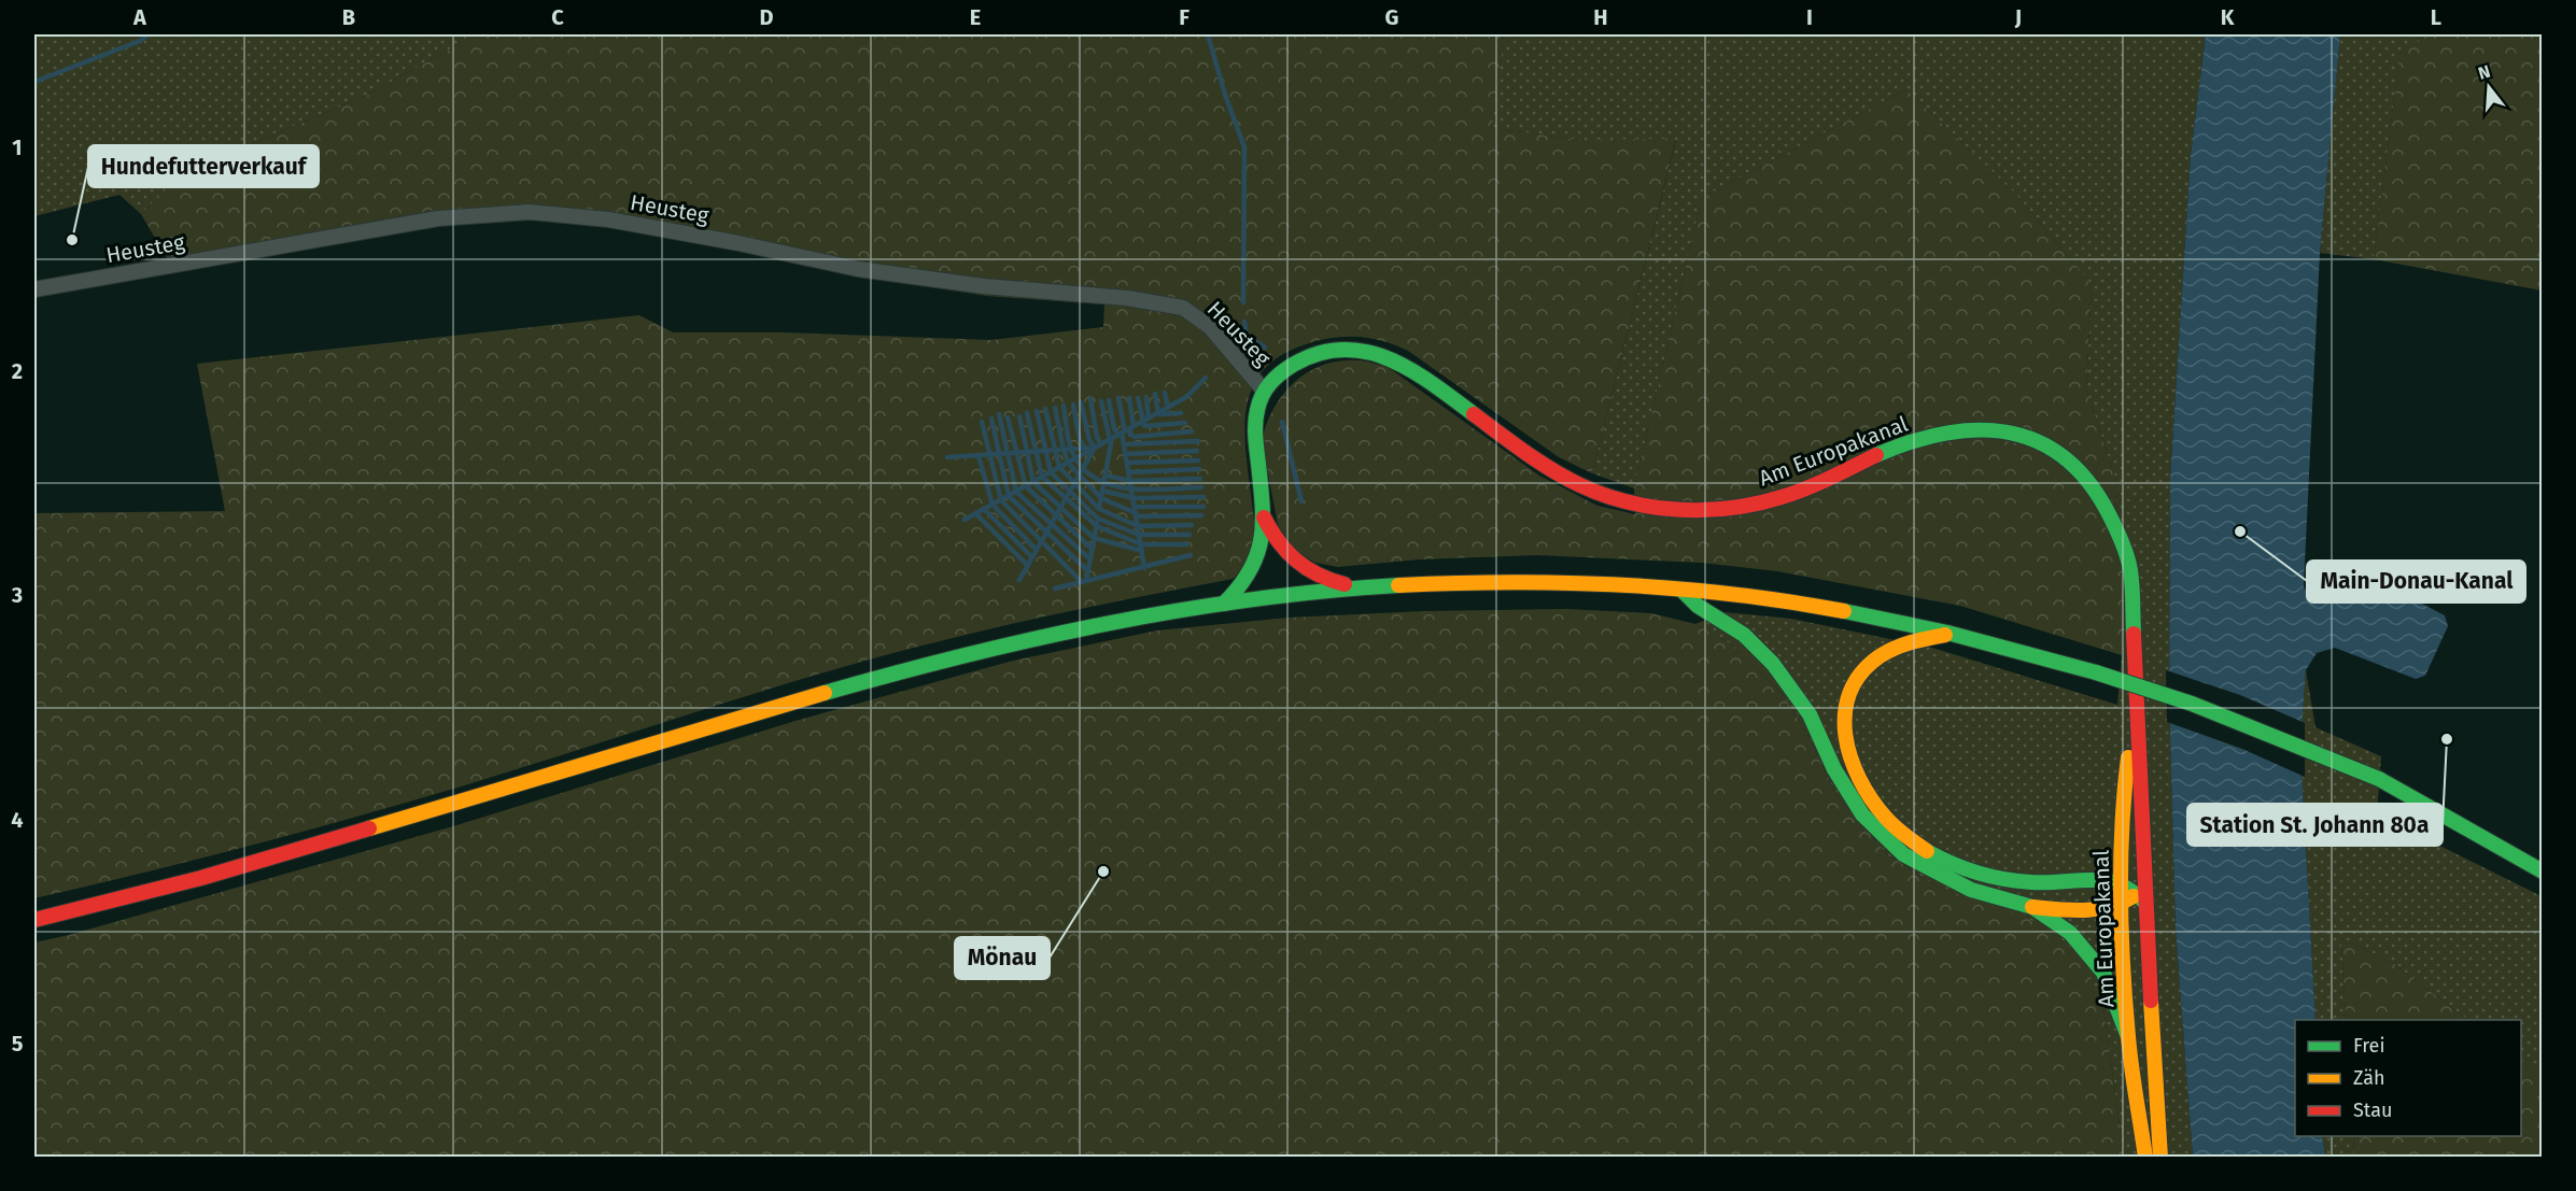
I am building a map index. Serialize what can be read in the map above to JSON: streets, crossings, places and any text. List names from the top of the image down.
{
  "streets": {
    "main road": ["Am Europakanal"],
    "street": ["Heusteg"]
  },
  "crossings": [
    ["Heusteg", "Am Europakanal"]
  ],
  "places": [
    "Hundefutterverkauf",
    "Main-Donau-Kanal",
    "Station St. Johann 80a",
    "Mönau"
  ],
  "legend": ["Frei", "Zäh", "Stau"],
  "north": "top",
  "grid": {
    "columns": [
      "A",
      "B",
      "C",
      "D",
      "E",
      "F",
      "G",
      "H",
      "I",
      "J",
      "K",
      "L"
    ],
    "rows": [
      "1",
      "2",
      "3",
      "4",
      "5"
    ]
  }
}
